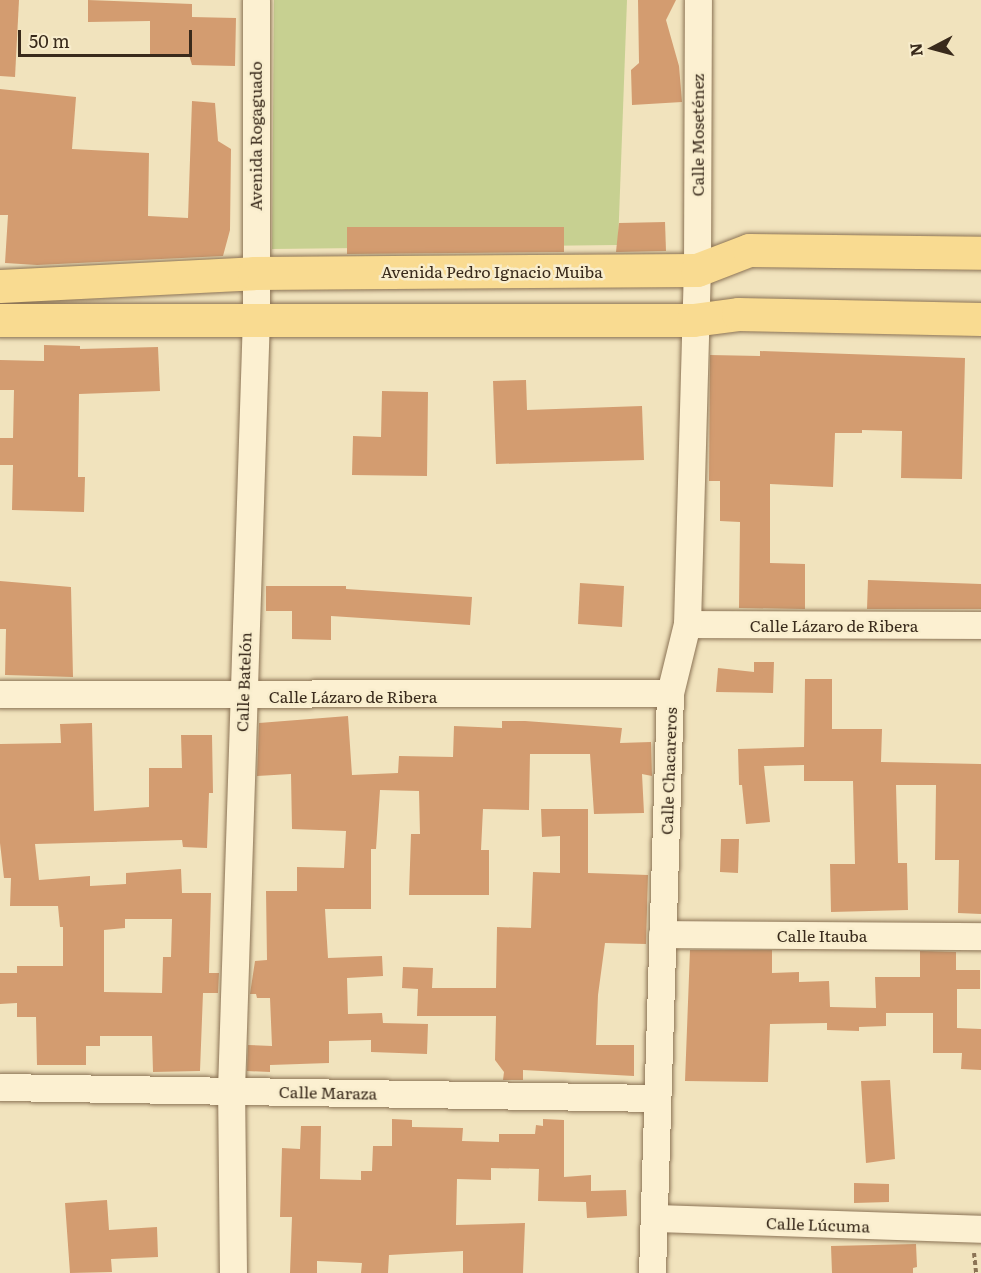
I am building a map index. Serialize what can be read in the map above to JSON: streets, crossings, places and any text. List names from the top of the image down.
{
  "streets": {
    "main road": ["Avenida Pedro Ignacio Muiba"],
    "street": [
      "Calle Moseténez",
      "Avenida Rogaguado",
      "Calle Lázaro de Ribera",
      "Calle Batelón",
      "Calle Chacareros",
      "Calle Itauba",
      "Calle Maraza",
      "Calle Lúcuma"
    ]
  },
  "crossings": [
    ["Calle Moseténez", "Avenida Pedro Ignacio Muiba"],
    ["Calle Moseténez", "Calle Chacareros"],
    ["Avenida Rogaguado", "Avenida Pedro Ignacio Muiba"],
    ["Avenida Rogaguado", "Calle Batelón"],
    ["Avenida Pedro Ignacio Muiba", "Calle Batelón"],
    ["Avenida Pedro Ignacio Muiba", "Calle Chacareros"],
    ["Calle Lázaro de Ribera", "Calle Batelón"],
    ["Calle Lázaro de Ribera", "Calle Chacareros"],
    ["Calle Batelón", "Calle Maraza"],
    ["Calle Chacareros", "Calle Itauba"],
    ["Calle Chacareros", "Calle Maraza"],
    ["Calle Chacareros", "Calle Lúcuma"]
  ],
  "scale_bar": "50 m",
  "north": "left"
}
